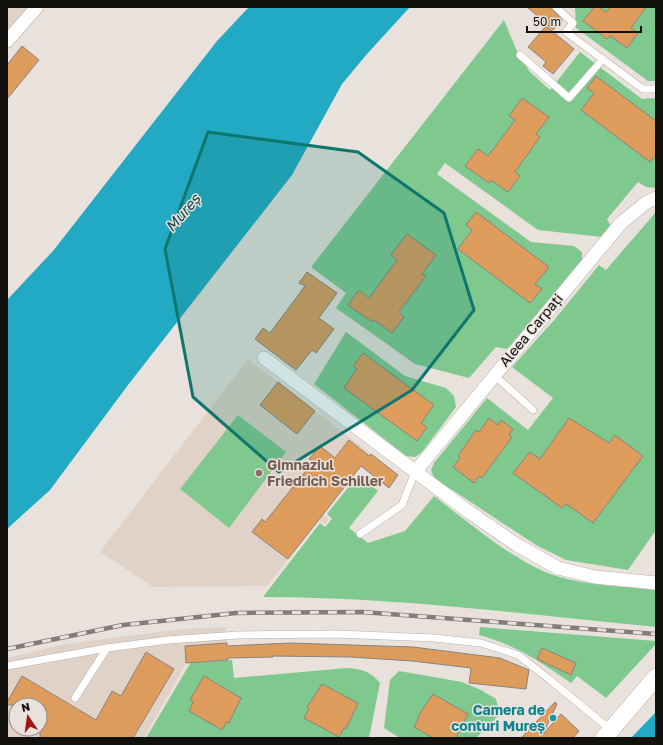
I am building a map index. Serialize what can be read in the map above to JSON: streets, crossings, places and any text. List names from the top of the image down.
{
  "streets": {
    "street": ["Aleea Carpați"]
  },
  "water": ["Mureș"],
  "places": ["Gimnaziul Friedrich Schiller", "Camera de conturi Mureș"],
  "scale_bar": "50 m",
  "north": "top"
}
